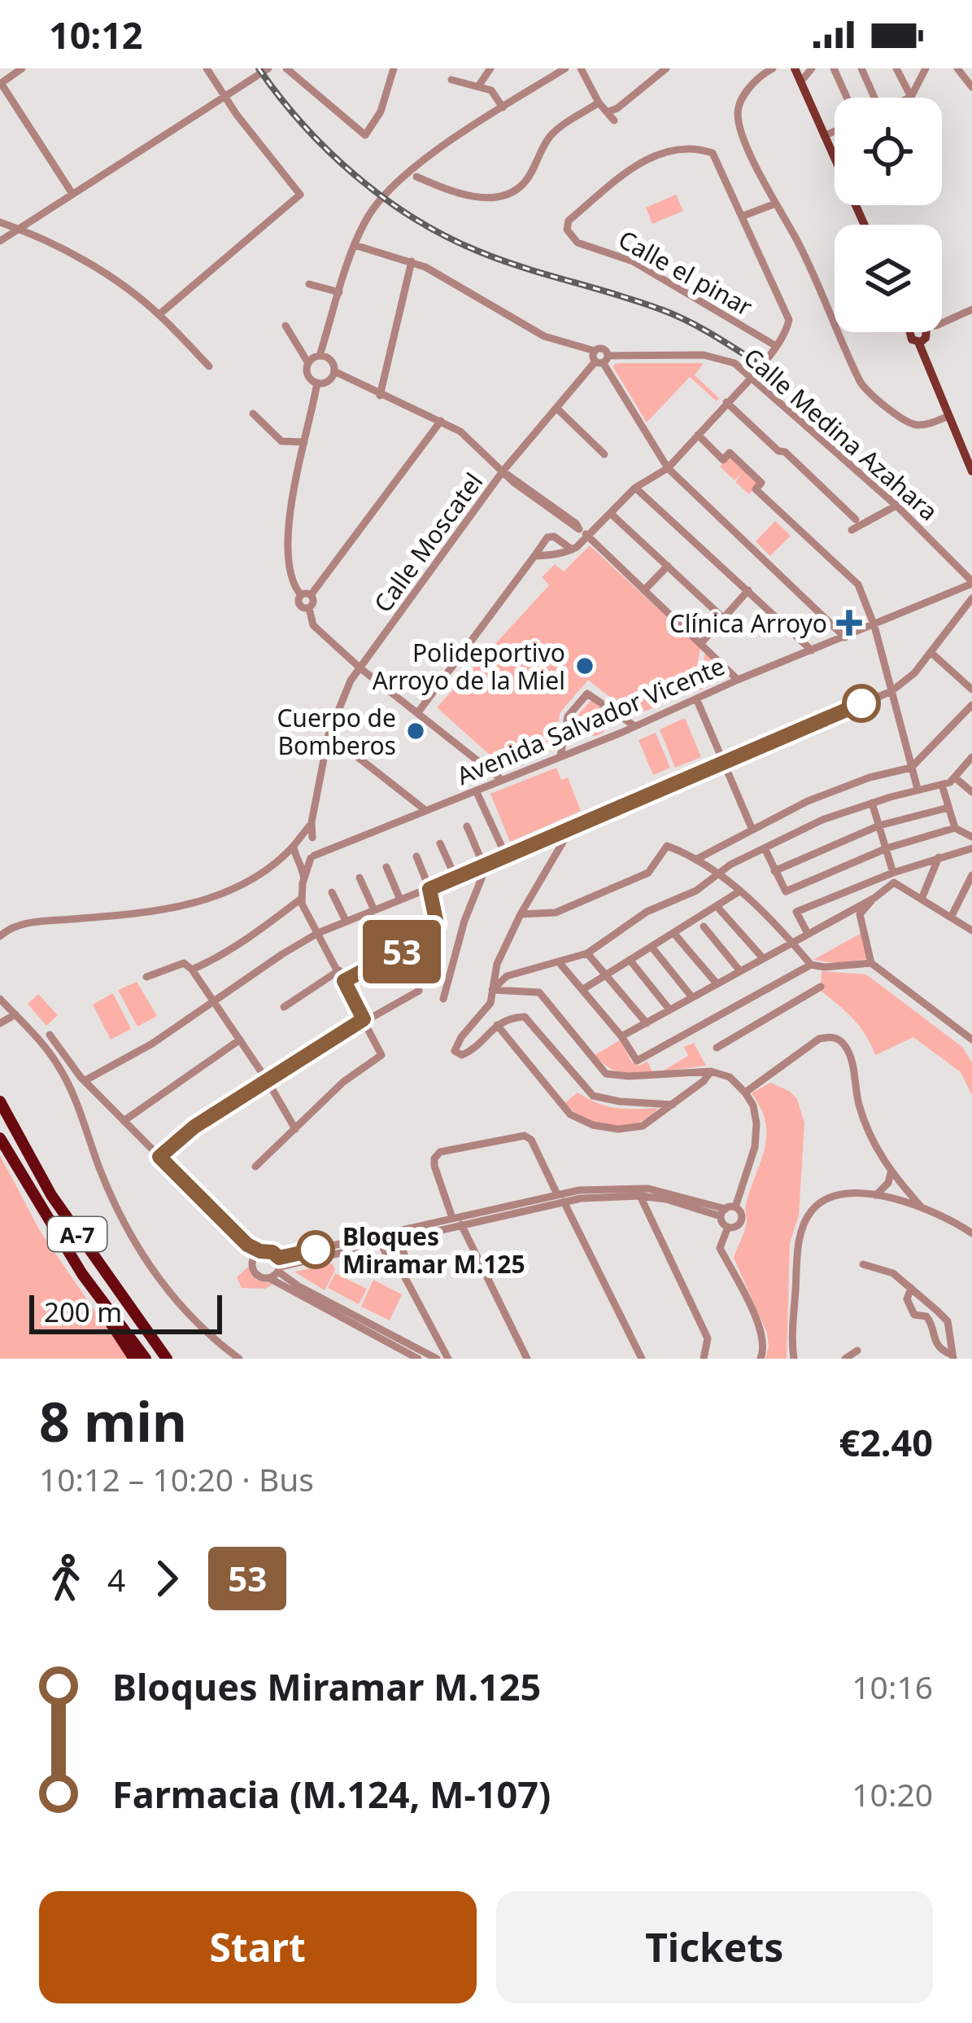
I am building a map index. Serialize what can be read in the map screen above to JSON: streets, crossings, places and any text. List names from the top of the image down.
{
  "streets": {
    "highway": ["A-7"],
    "street": [
      "Calle el pinar",
      "Calle Medina Azahara",
      "Calle Moscatel",
      "Avenida Salvador Vicente"
    ]
  },
  "crossings": [
    ["Calle Medina Azahara", "Calle Moscatel"],
    ["Calle Medina Azahara", "Avenida Salvador Vicente"]
  ],
  "places": {
    "health": ["Clínica Arroyo"],
    "other": ["Polideportivo Arroyo de la Miel", "Cuerpo de Bomberos", "Bloques Miramar M.125"]
  },
  "lines": ["bus line 53"],
  "scale_bar": "200 m",
  "page": {
    "status": "10:12",
    "on_map": "53",
    "scale": "200 m",
    "heading": ["8 min", "10:12 – 10:20 · Bus", "€2.40"],
    "legs": ["4", "53"],
    "list": [
      {
        "name": "Bloques Miramar M.125",
        "value": "10:16"
      },
      {
        "name": "Farmacia (M.124, M-107)",
        "value": "10:20"
      }
    ],
    "buttons": ["Start", "Tickets"]
  }
}
